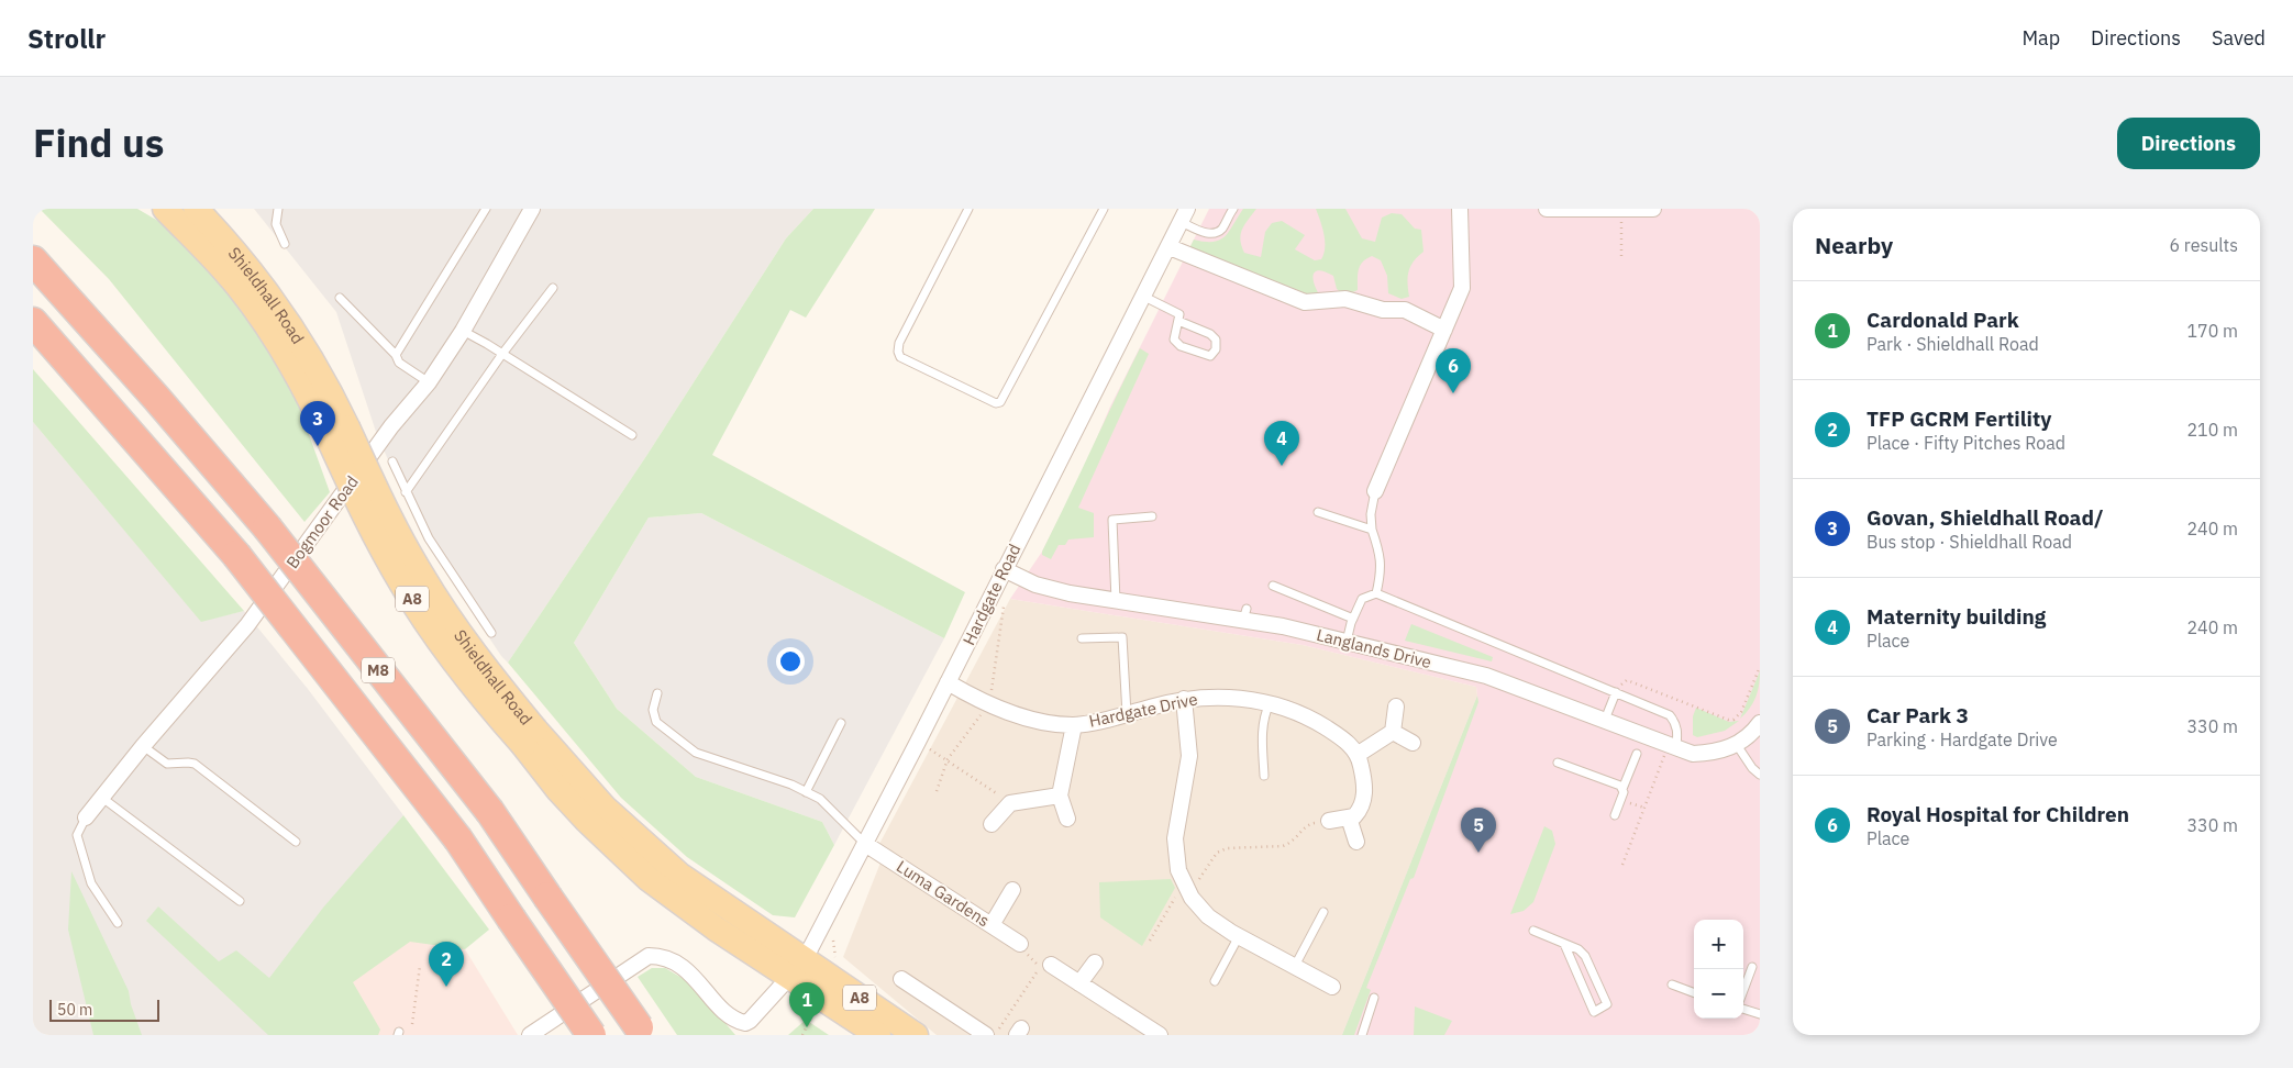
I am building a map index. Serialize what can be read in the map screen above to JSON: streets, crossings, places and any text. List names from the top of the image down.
{
  "streets": {
    "highway": ["M8"],
    "main road": ["Shieldhall Road", "A8"],
    "street": [
      "Bogmoor Road",
      "Hardgate Road",
      "Langlands Drive",
      "Hardgate Drive",
      "Luma Gardens"
    ]
  },
  "crossings": [
    ["Shieldhall Road", "Hardgate Road"],
    ["Hardgate Road", "Langlands Drive"],
    ["Hardgate Road", "Hardgate Drive"],
    ["Hardgate Road", "Luma Gardens"]
  ],
  "scale_bar": "50 m",
  "page": {
    "header": "Strollr",
    "nav": ["Map", "Directions", "Saved"],
    "title": "Find us",
    "buttons": "Directions",
    "heading": ["Nearby", "6 results"],
    "list": [
      {
        "mark": "1",
        "name": "Cardonald Park",
        "note": "Park · Shieldhall Road",
        "value": "170 m"
      },
      {
        "mark": "2",
        "name": "TFP GCRM Fertility",
        "note": "Place · Fifty Pitches Road",
        "value": "210 m"
      },
      {
        "mark": "3",
        "name": "Govan, Shieldhall Road/",
        "note": "Bus stop · Shieldhall Road",
        "value": "240 m"
      },
      {
        "mark": "4",
        "name": "Maternity building",
        "note": "Place",
        "value": "240 m"
      },
      {
        "mark": "5",
        "name": "Car Park 3",
        "note": "Parking · Hardgate Drive",
        "value": "330 m"
      },
      {
        "mark": "6",
        "name": "Royal Hospital for Children",
        "note": "Place",
        "value": "330 m"
      }
    ],
    "pins": [
      "6",
      "3",
      "4",
      "5",
      "2",
      "1"
    ],
    "map_buttons": ["+", "−"],
    "scale": "50 m"
  }
}
